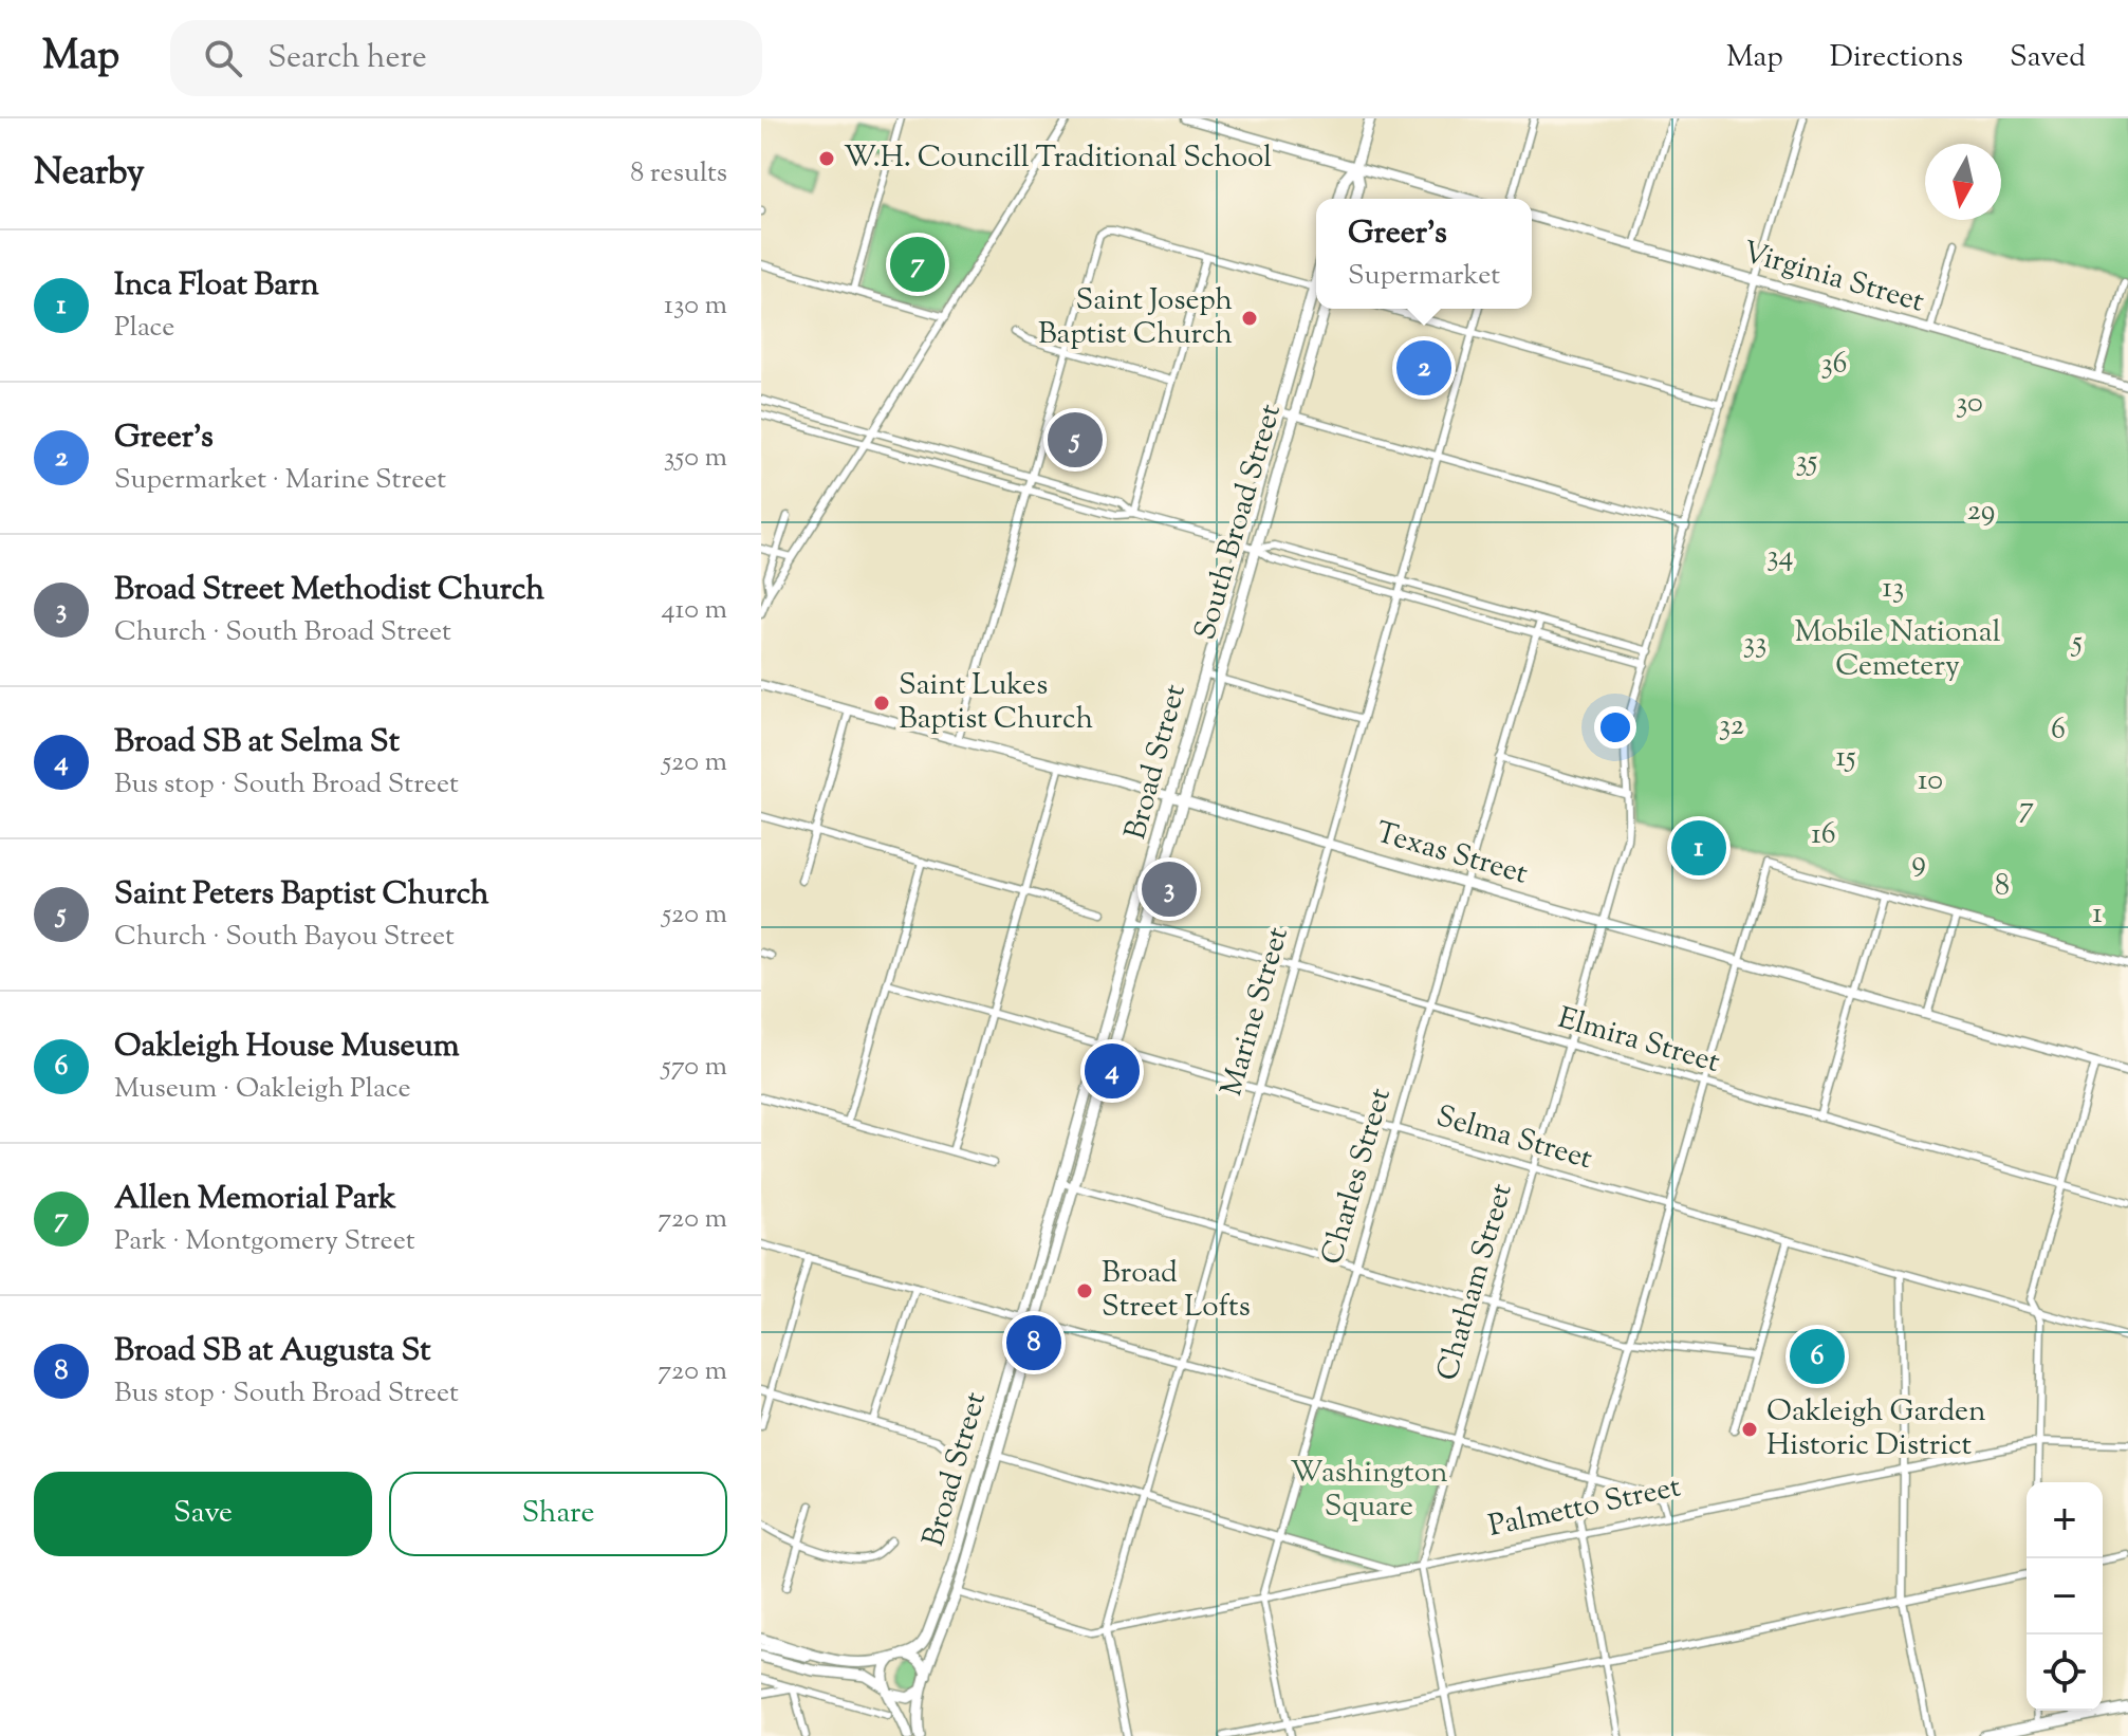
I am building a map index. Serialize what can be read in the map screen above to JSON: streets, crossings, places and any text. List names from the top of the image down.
{
  "streets": {
    "main road": ["South Broad Street", "Broad Street"],
    "street": [
      "Virginia Street",
      "Texas Street",
      "Marine Street",
      "Elmira Street",
      "Selma Street",
      "Charles Street",
      "Chatham Street",
      "Palmetto Street"
    ]
  },
  "crossings": [
    ["Virginia Street", "Chatham Street"],
    ["South Broad Street", "Broad Street"],
    ["South Broad Street", "Texas Street"],
    ["Broad Street", "Texas Street"],
    ["Broad Street", "Elmira Street"],
    ["Broad Street", "Selma Street"],
    ["Texas Street", "Marine Street"],
    ["Texas Street", "Charles Street"],
    ["Texas Street", "Chatham Street"],
    ["Marine Street", "Elmira Street"],
    ["Marine Street", "Selma Street"],
    ["Marine Street", "Palmetto Street"],
    ["Elmira Street", "Charles Street"],
    ["Elmira Street", "Chatham Street"],
    ["Selma Street", "Charles Street"],
    ["Selma Street", "Chatham Street"],
    ["Charles Street", "Palmetto Street"],
    ["Chatham Street", "Palmetto Street"]
  ],
  "parks": [
    "36",
    "30",
    "35",
    "29",
    "34",
    "13",
    "Mobile National Cemetery",
    "5",
    "33",
    "32",
    "6",
    "15",
    "10",
    "7",
    "16",
    "9",
    "8",
    "1",
    "Washington Square"
  ],
  "places": [
    "W.H. Councill Traditional School",
    "Saint Joseph Baptist Church",
    "Saint Lukes Baptist Church",
    "Broad Street Lofts",
    "Oakleigh Garden Historic District"
  ],
  "north": "bottom",
  "page": {
    "header": "Map",
    "search": "Search here",
    "nav": ["Map", "Directions", "Saved"],
    "heading": ["Nearby", "8 results"],
    "popup": ["Greer's", "Supermarket"],
    "list": [
      {
        "mark": "1",
        "name": "Inca Float Barn",
        "note": "Place",
        "value": "130 m"
      },
      {
        "mark": "2",
        "name": "Greer's",
        "note": "Supermarket · Marine Street",
        "value": "350 m"
      },
      {
        "mark": "3",
        "name": "Broad Street Methodist Church",
        "note": "Church · South Broad Street",
        "value": "410 m"
      },
      {
        "mark": "4",
        "name": "Broad SB at Selma St",
        "note": "Bus stop · South Broad Street",
        "value": "520 m"
      },
      {
        "mark": "5",
        "name": "Saint Peters Baptist Church",
        "note": "Church · South Bayou Street",
        "value": "520 m"
      },
      {
        "mark": "6",
        "name": "Oakleigh House Museum",
        "note": "Museum · Oakleigh Place",
        "value": "570 m"
      },
      {
        "mark": "7",
        "name": "Allen Memorial Park",
        "note": "Park · Montgomery Street",
        "value": "720 m"
      },
      {
        "mark": "8",
        "name": "Broad SB at Augusta St",
        "note": "Bus stop · South Broad Street",
        "value": "720 m"
      }
    ],
    "pins": [
      "7",
      "2",
      "5",
      "1",
      "3",
      "4",
      "8",
      "6"
    ],
    "buttons": ["Save", "Share"],
    "map_buttons": ["+", "−"]
  }
}
